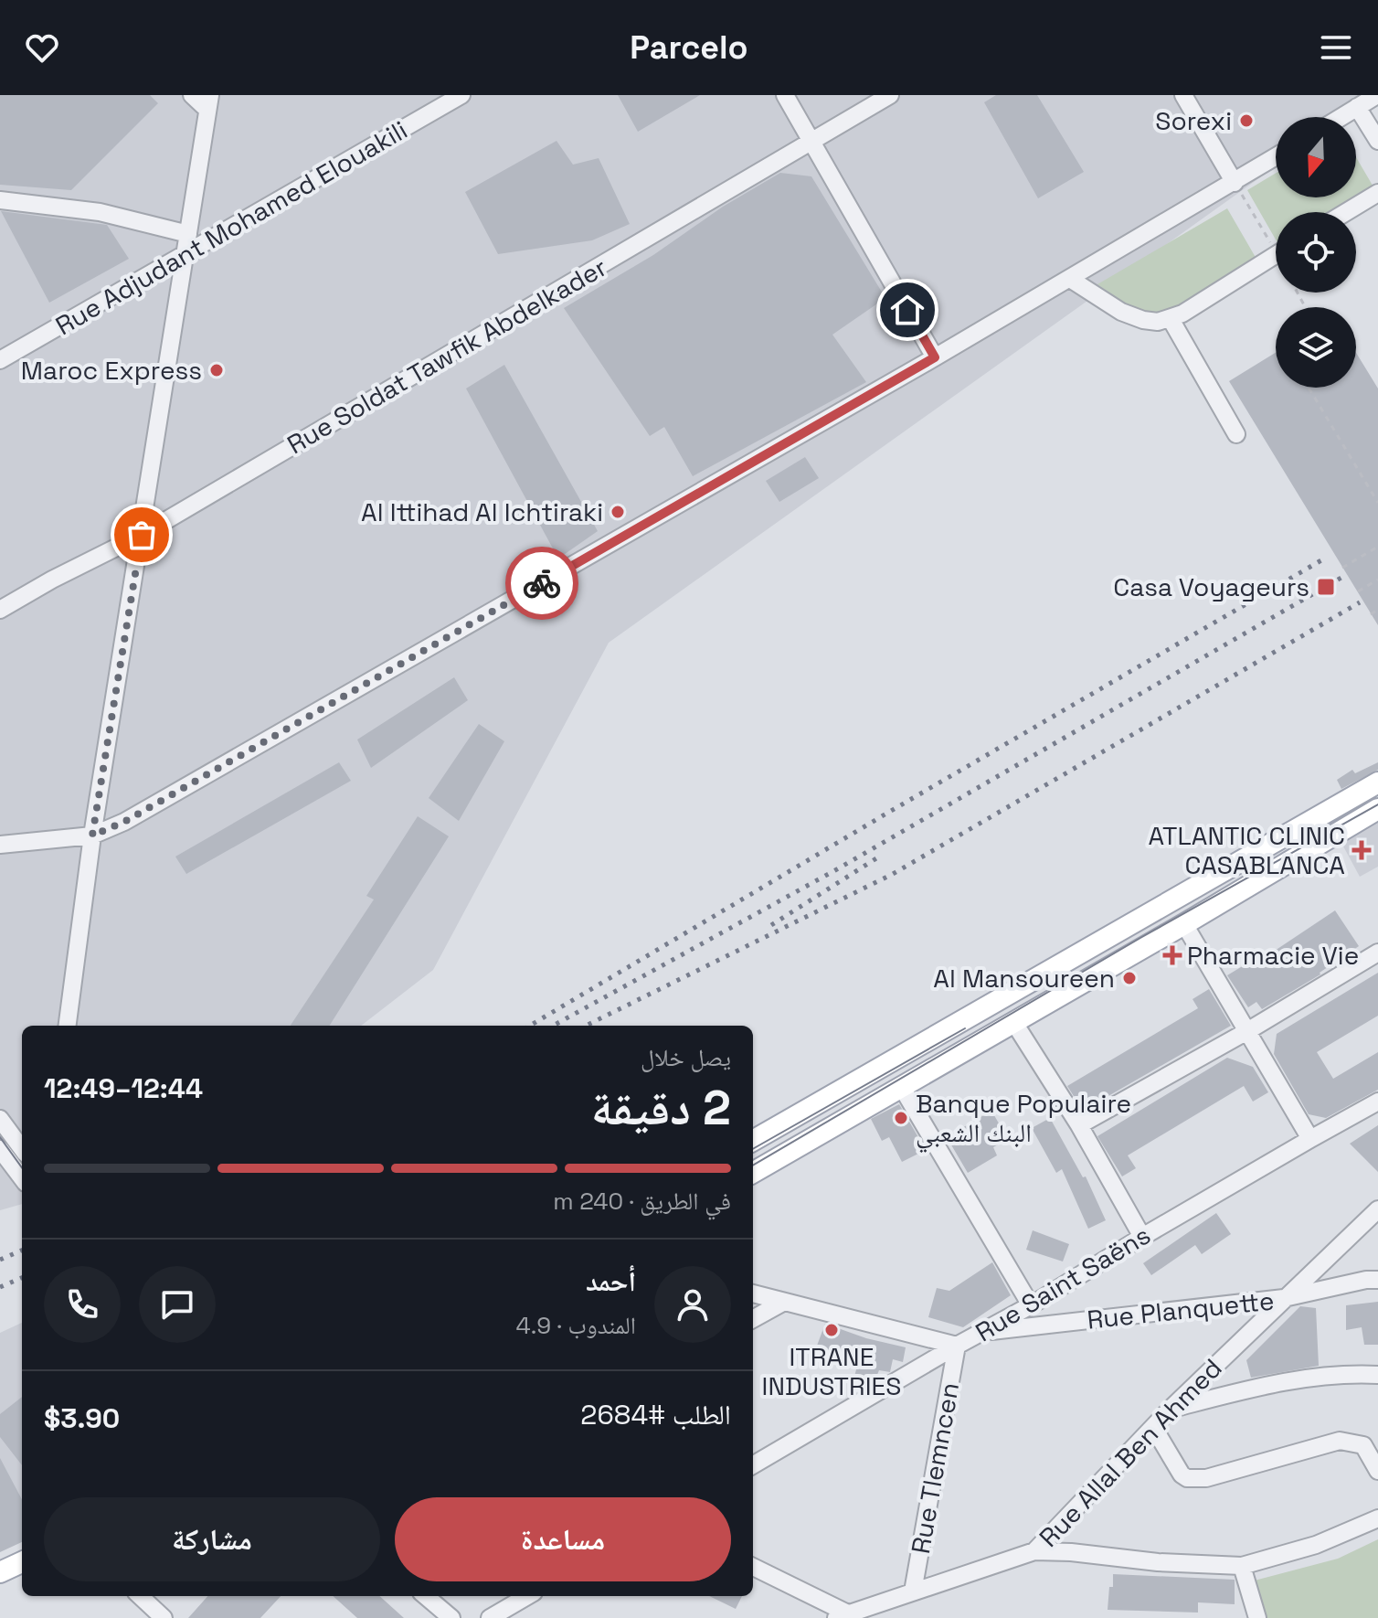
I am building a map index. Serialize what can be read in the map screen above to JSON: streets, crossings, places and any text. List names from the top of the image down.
{
  "streets": {
    "street": [
      "Rue Adjudant Mohamed Elouakili",
      "Rue Soldat Tawfik Abdelkader",
      "Rue Saint Saëns",
      "Rue Planquette",
      "Rue Allal Ben Ahmed",
      "Rue Tlemncen"
    ]
  },
  "crossings": [
    ["Rue Saint Saëns", "Rue Planquette"],
    ["Rue Saint Saëns", "Rue Tlemncen"],
    ["Rue Planquette", "Rue Allal Ben Ahmed"],
    ["Rue Allal Ben Ahmed", "Rue Tlemncen"]
  ],
  "places": {
    "other": [
      "Sorexi",
      "Maroc Express",
      "Al Ittihad Al Ichtiraki",
      "Al Mansoureen",
      "Banque Populaire البنك الشعبي",
      "ITRANE INDUSTRIES"
    ],
    "transit": ["Casa Voyageurs"],
    "health": ["ATLANTIC CLINIC CASABLANCA", "Pharmacie Vie"]
  },
  "north": "bottom",
  "page": {
    "header": "Parcelo",
    "heading": ["2 دقيقة", "يصل خلال", "12:44–12:49"],
    "panel": [
      "أحمد",
      "المندوب · 4.9",
      "الطلب #2684",
      "$3.90"
    ],
    "bar": "في الطريق · 240 m",
    "buttons": ["مساعدة", "مشاركة"]
  }
}
